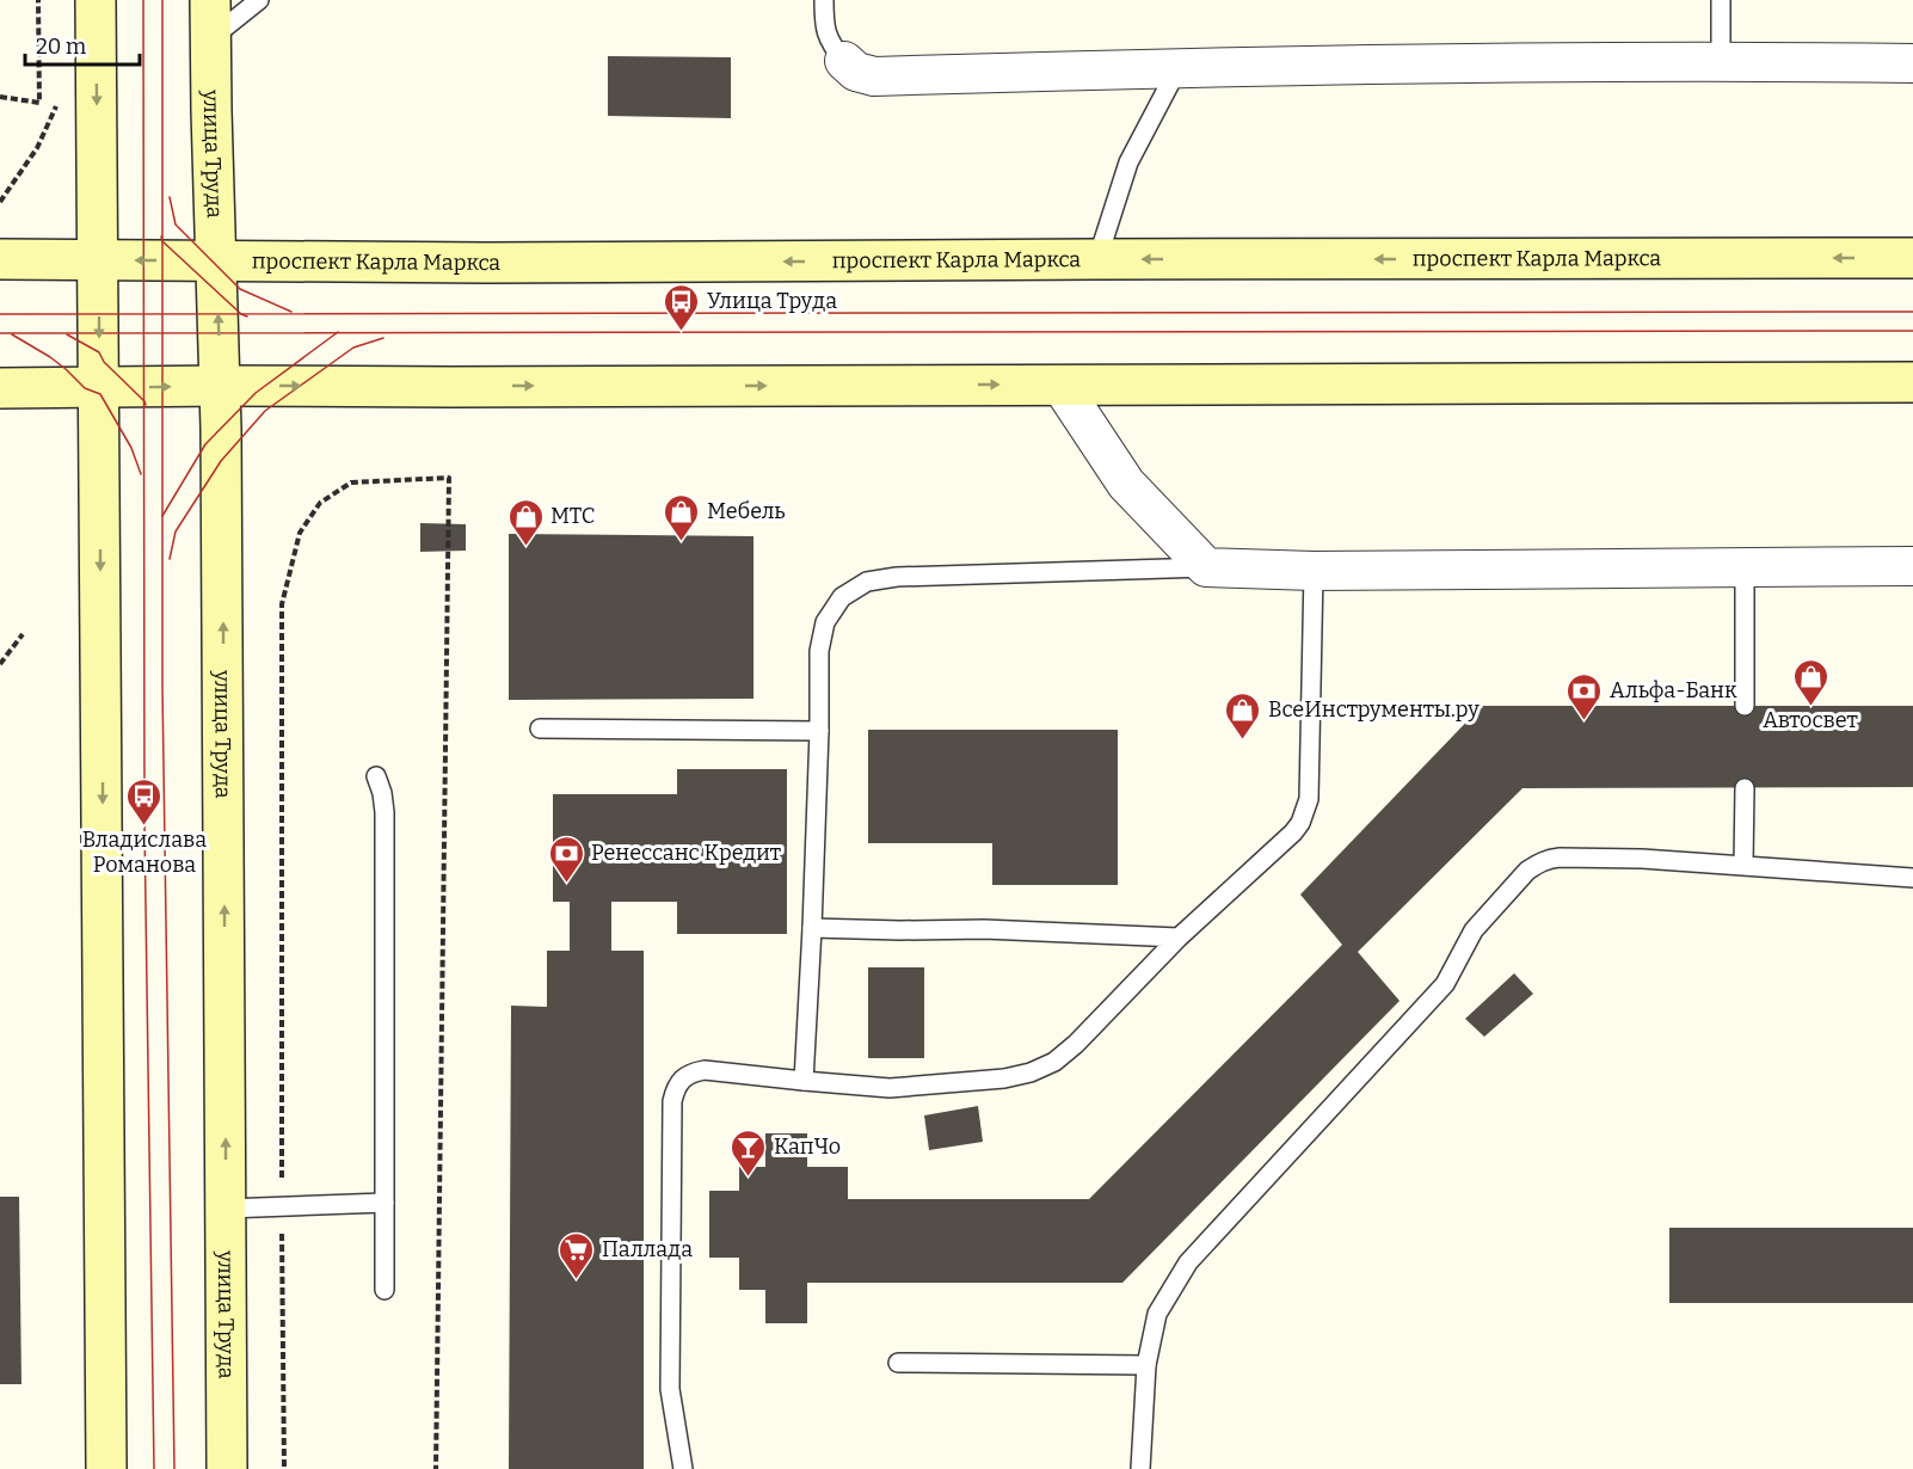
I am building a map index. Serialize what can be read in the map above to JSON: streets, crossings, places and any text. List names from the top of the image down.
{
  "streets": {
    "main road": ["улица Труда", "проспект Карла Маркса"]
  },
  "crossings": [
    ["улица Труда", "проспект Карла Маркса"]
  ],
  "places": {
    "bus stop": ["Улица Труда", "Владислава Романова"],
    "shop": [
      "Мебель",
      "МТС",
      "Автосвет",
      "ВсеИнструменты.ру"
    ],
    "bank": ["Альфа-Банк", "Ренессанс Кредит"],
    "bar": ["КапЧо"],
    "supermarket": ["Паллада"]
  },
  "scale_bar": "20 m"
}
